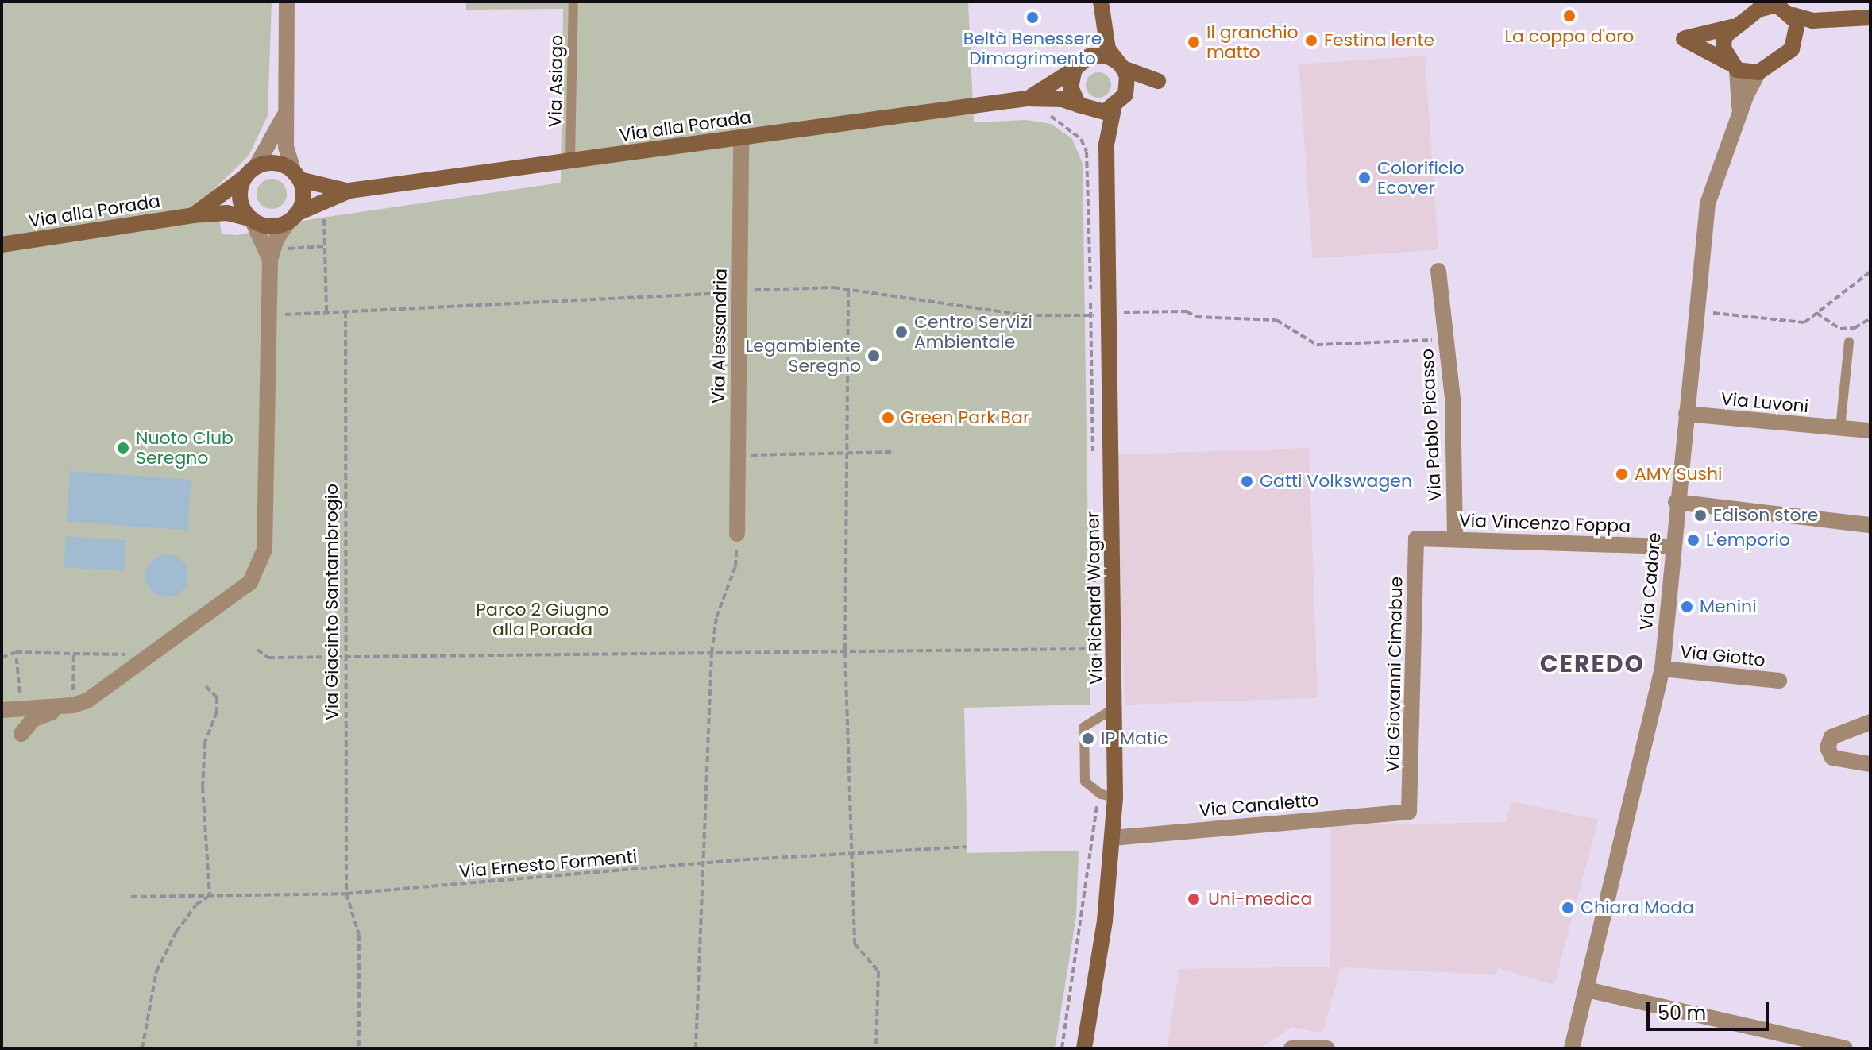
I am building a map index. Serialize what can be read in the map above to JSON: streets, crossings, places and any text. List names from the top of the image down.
{
  "streets": {
    "street": [
      "Via alla Porada",
      "Via Alessandria",
      "Via Luvoni",
      "Via Pablo Picasso",
      "Via Vincenzo Foppa",
      "Via Cadore",
      "Via Richard Wagner",
      "Via Giotto",
      "Via Giovanni Cimabue",
      "Via Canaletto"
    ],
    "lane": ["Via Asiago"],
    "path": ["Via Giacinto Santambrogio", "Via Ernesto Formenti"]
  },
  "crossings": [
    ["Via Asiago", "Via alla Porada"],
    ["Via alla Porada", "Via Alessandria"],
    ["Via alla Porada", "Via Richard Wagner"],
    ["Via Luvoni", "Via Cadore"],
    ["Via Pablo Picasso", "Via Vincenzo Foppa"],
    ["Via Vincenzo Foppa", "Via Cadore"],
    ["Via Vincenzo Foppa", "Via Giovanni Cimabue"],
    ["Via Cadore", "Via Giotto"],
    ["Via Richard Wagner", "Via Canaletto"],
    ["Via Giacinto Santambrogio", "Via Ernesto Formenti"],
    ["Via Giovanni Cimabue", "Via Canaletto"]
  ],
  "districts": ["CEREDO"],
  "parks": ["Parco 2 Giugno alla Porada"],
  "places": [
    "La coppa d'oro",
    "Beltà Benessere Dimagrimento",
    "Festina lente",
    "Il granchio matto",
    "Colorificio Ecover",
    "Centro Servizi Ambientale",
    "Legambiente Seregno",
    "Green Park Bar",
    "Nuoto Club Seregno",
    "AMY Sushi",
    "Gatti Volkswagen",
    "Edison store",
    "L'emporio",
    "Menini",
    "IP Matic",
    "Uni-medica",
    "Chiara Moda"
  ],
  "scale_bar": "50 m"
}
